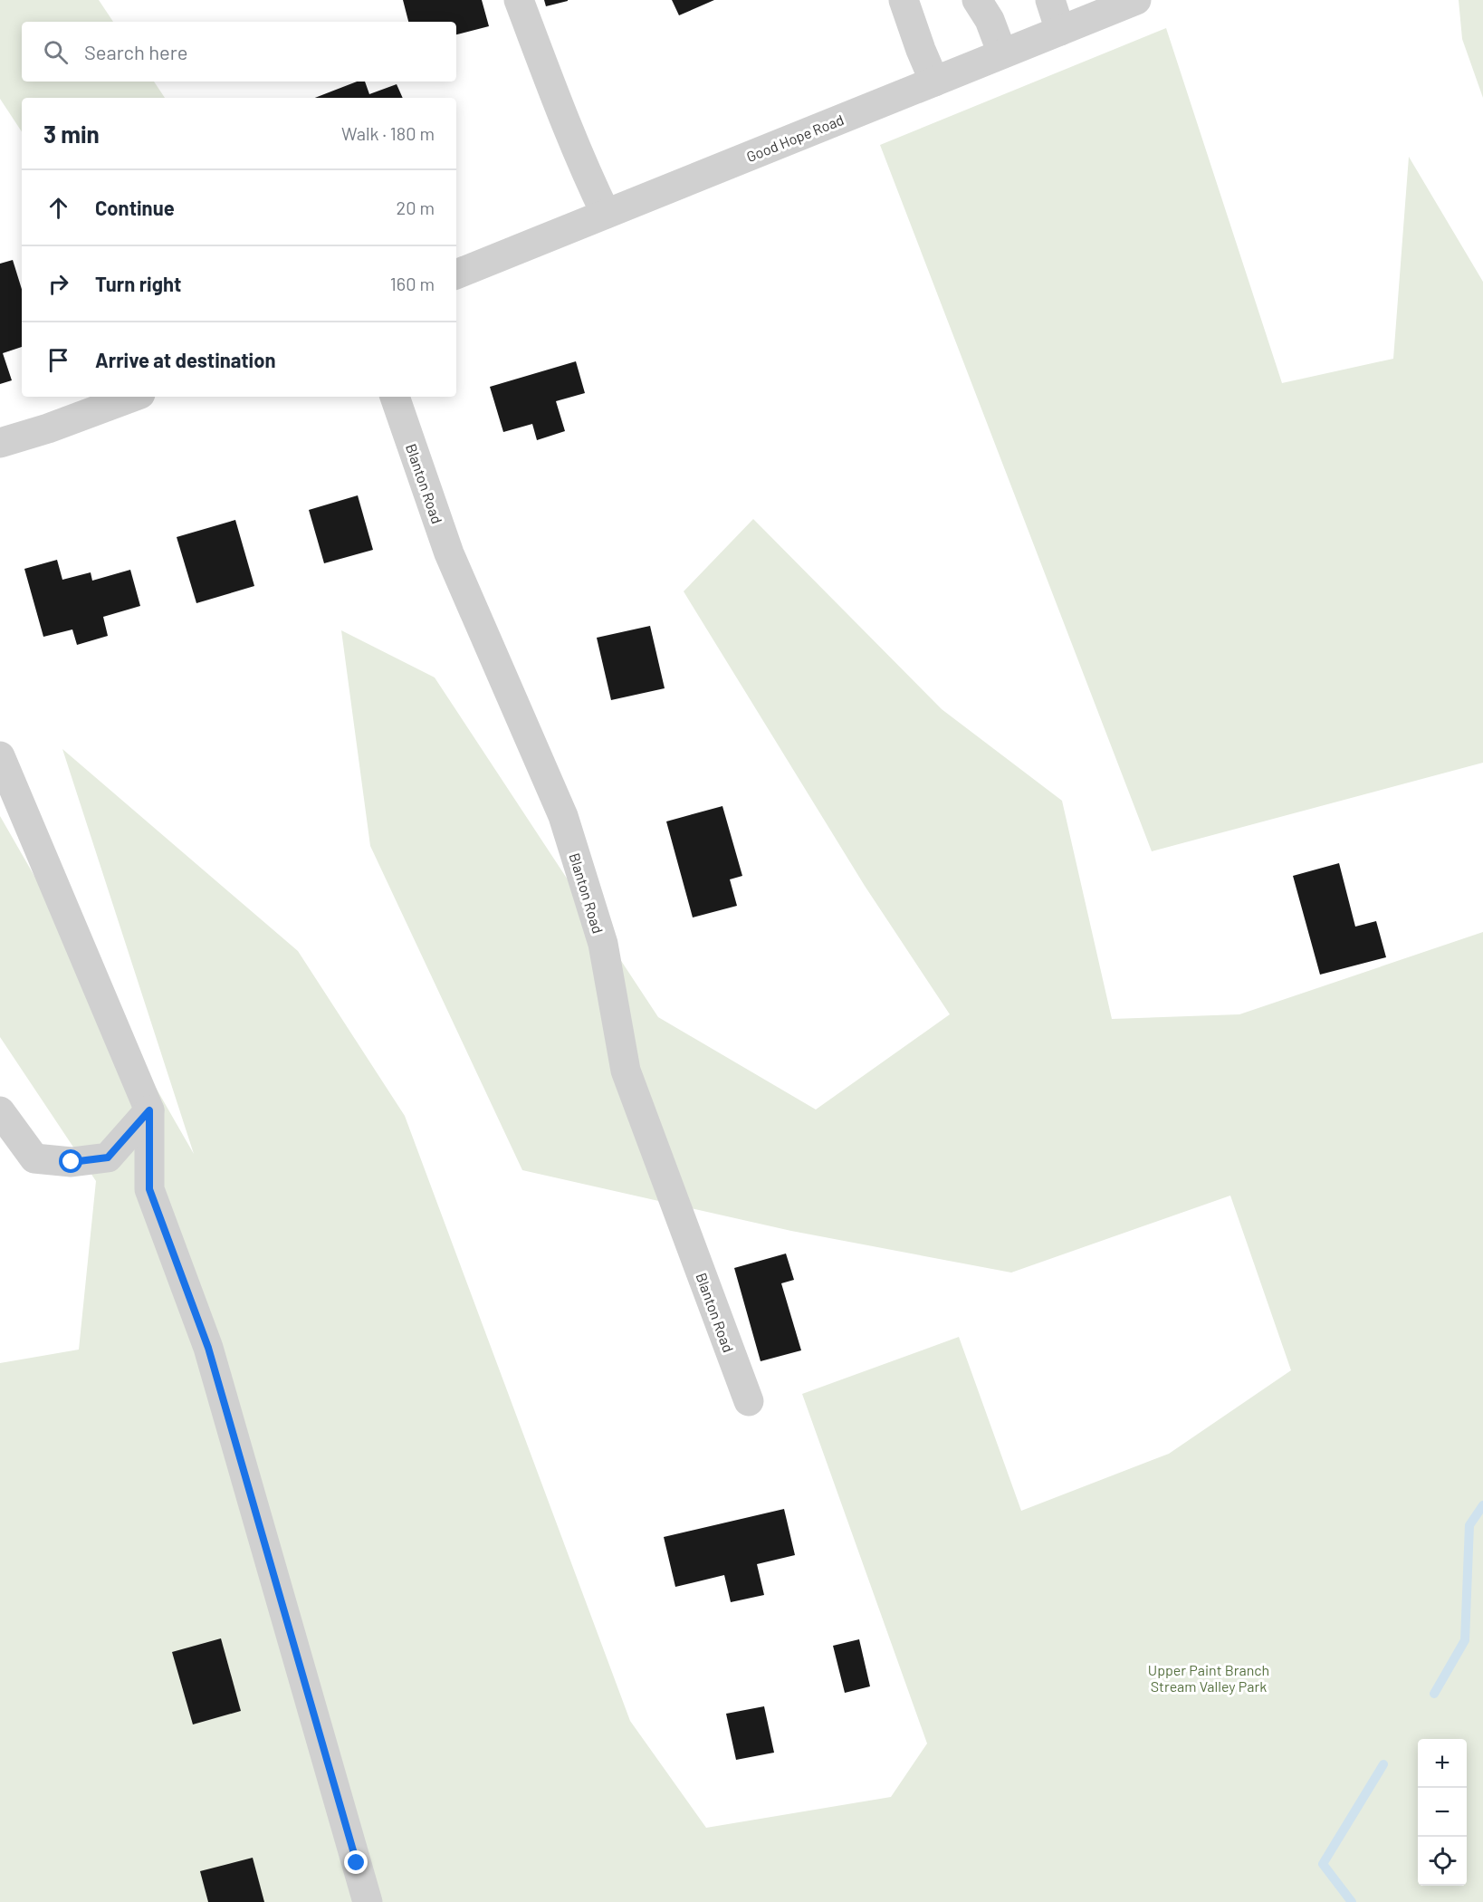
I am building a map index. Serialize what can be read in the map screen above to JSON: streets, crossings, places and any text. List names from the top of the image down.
{
  "streets": {
    "street": ["Good Hope Road", "Blanton Road"]
  },
  "parks": ["Upper Paint Branch Stream Valley Park"],
  "page": {
    "search": "Search here",
    "heading": ["3 min", "Walk · 180 m"],
    "list": [
      ["Continue", "20 m"],
      ["Turn right", "160 m"],
      "Arrive at destination"
    ],
    "map_buttons": ["+", "−"]
  }
}
